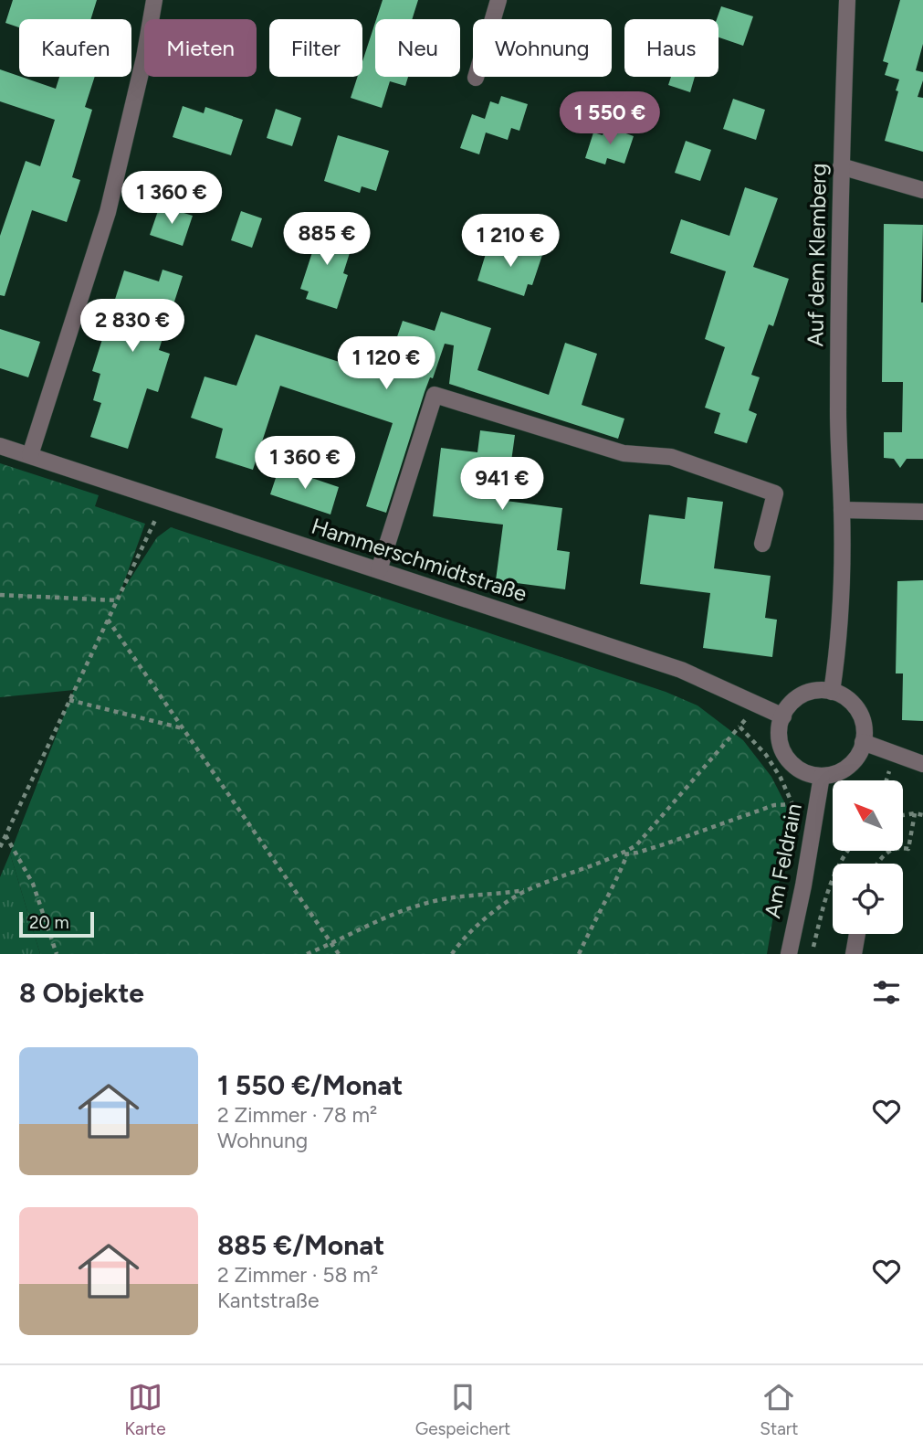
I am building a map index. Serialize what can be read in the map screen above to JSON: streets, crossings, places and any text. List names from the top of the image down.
{
  "streets": {
    "street": ["Auf dem Klemberg", "Hammerschmidtstraße", "Am Feldrain"]
  },
  "crossings": [
    ["Auf dem Klemberg", "Hammerschmidtstraße"],
    ["Auf dem Klemberg", "Am Feldrain"],
    ["Hammerschmidtstraße", "Am Feldrain"]
  ],
  "scale_bar": "20 m",
  "north": "top left",
  "page": {
    "chip": [
      "Kaufen",
      "Mieten",
      "Filter",
      "Neu",
      "Wohnung",
      "Haus"
    ],
    "price": [
      "1 550 €",
      "1 360 €",
      "885 €",
      "1 210 €",
      "2 830 €",
      "1 120 €",
      "1 360 €",
      "941 €"
    ],
    "scale": "20 m",
    "heading": "8 Objekte",
    "list": [
      {
        "name": "1 550 €/Monat",
        "note": "2 Zimmer · 78 m² · Wohnung"
      },
      {
        "name": "885 €/Monat",
        "note": "2 Zimmer · 58 m² · Kantstraße"
      }
    ],
    "tabs": ["Karte", "Gespeichert", "Start"]
  }
}
